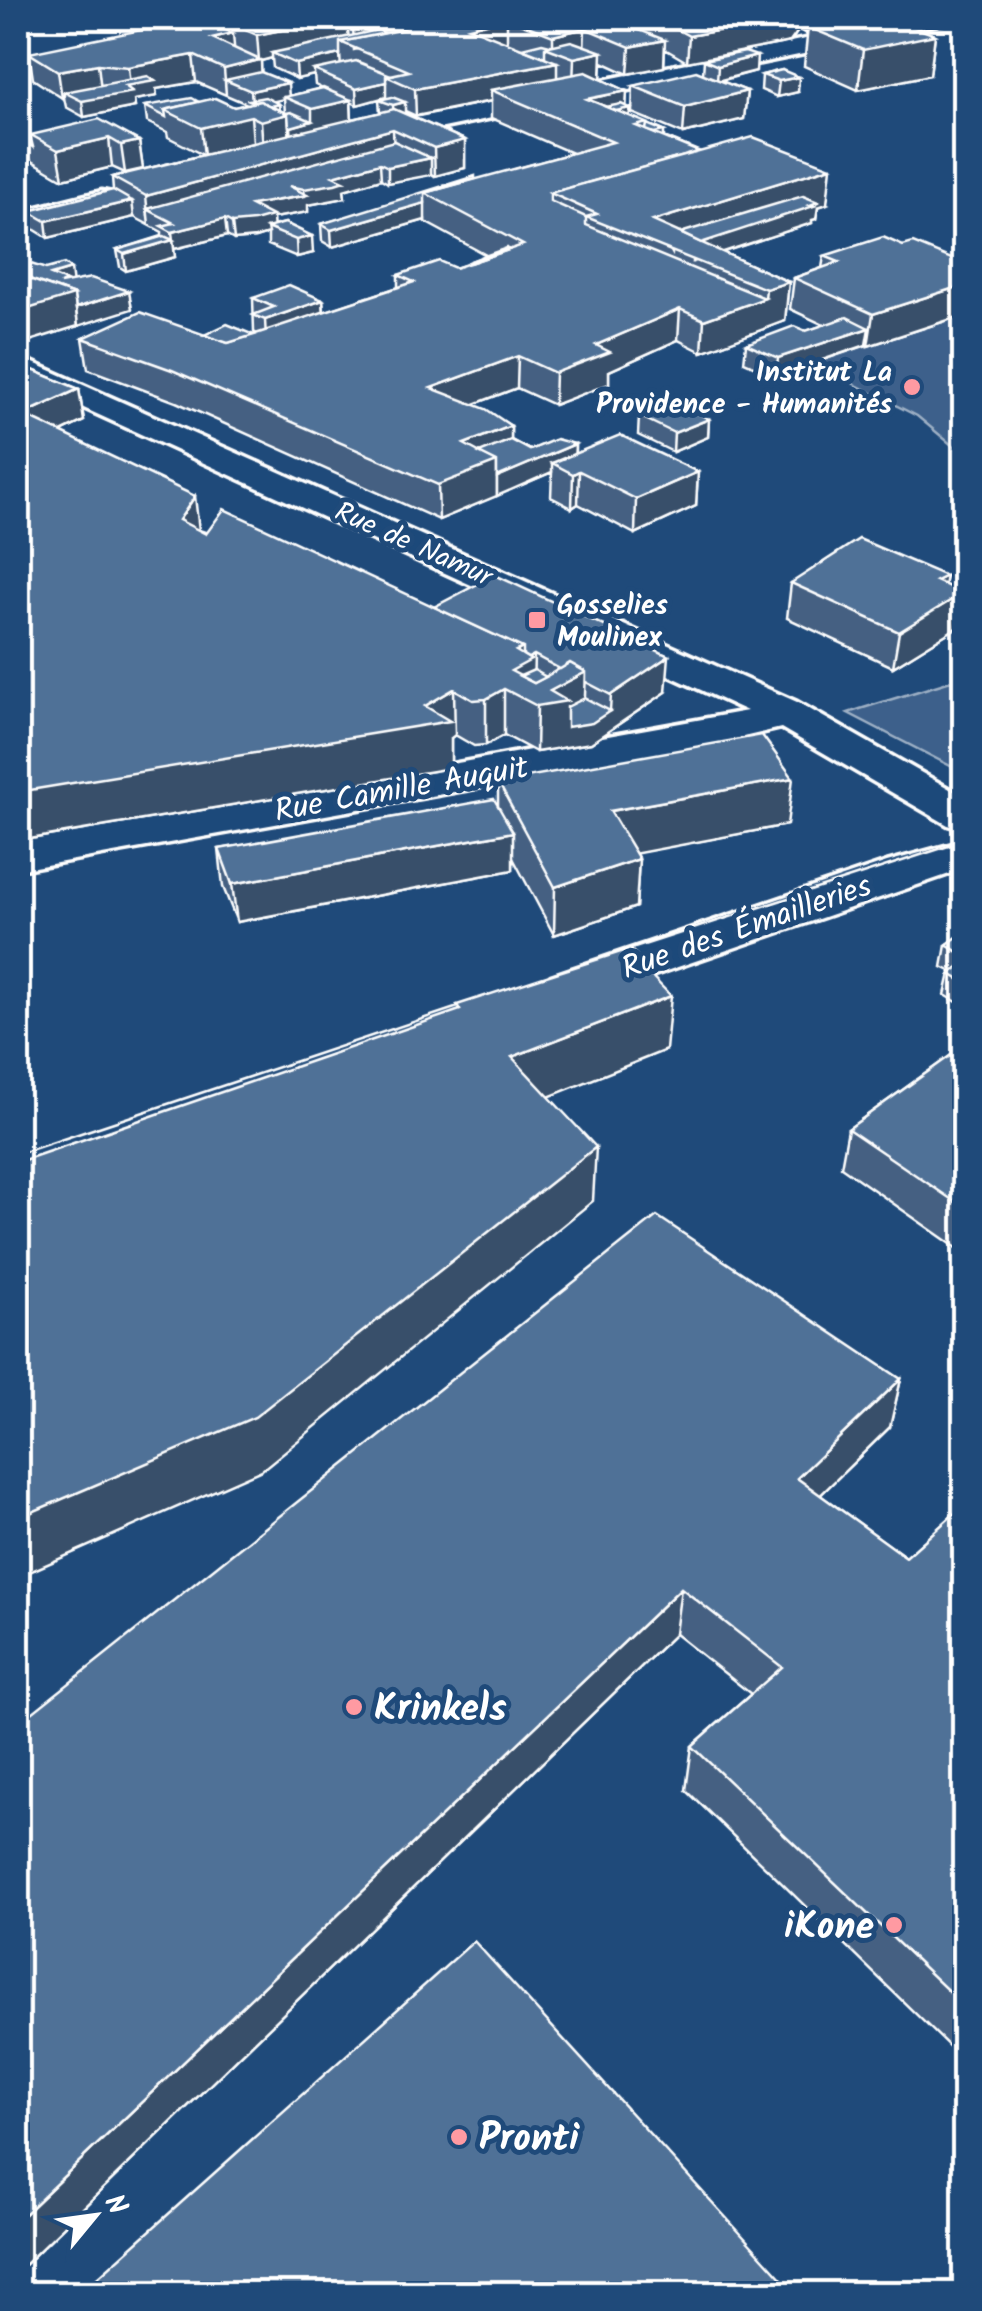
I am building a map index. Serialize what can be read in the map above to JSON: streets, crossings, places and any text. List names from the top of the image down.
{
  "streets": {
    "street": ["Rue de Namur", "Rue Camille Auquit", "Rue des Émailleries"]
  },
  "crossings": [
    ["Rue de Namur", "Rue Camille Auquit"]
  ],
  "places": {
    "other": [
      "Institut La Providence - Humanités",
      "Krinkels",
      "iKone",
      "Pronti"
    ],
    "transit": ["Gosselies Moulinex"]
  },
  "north": "top right"
}
